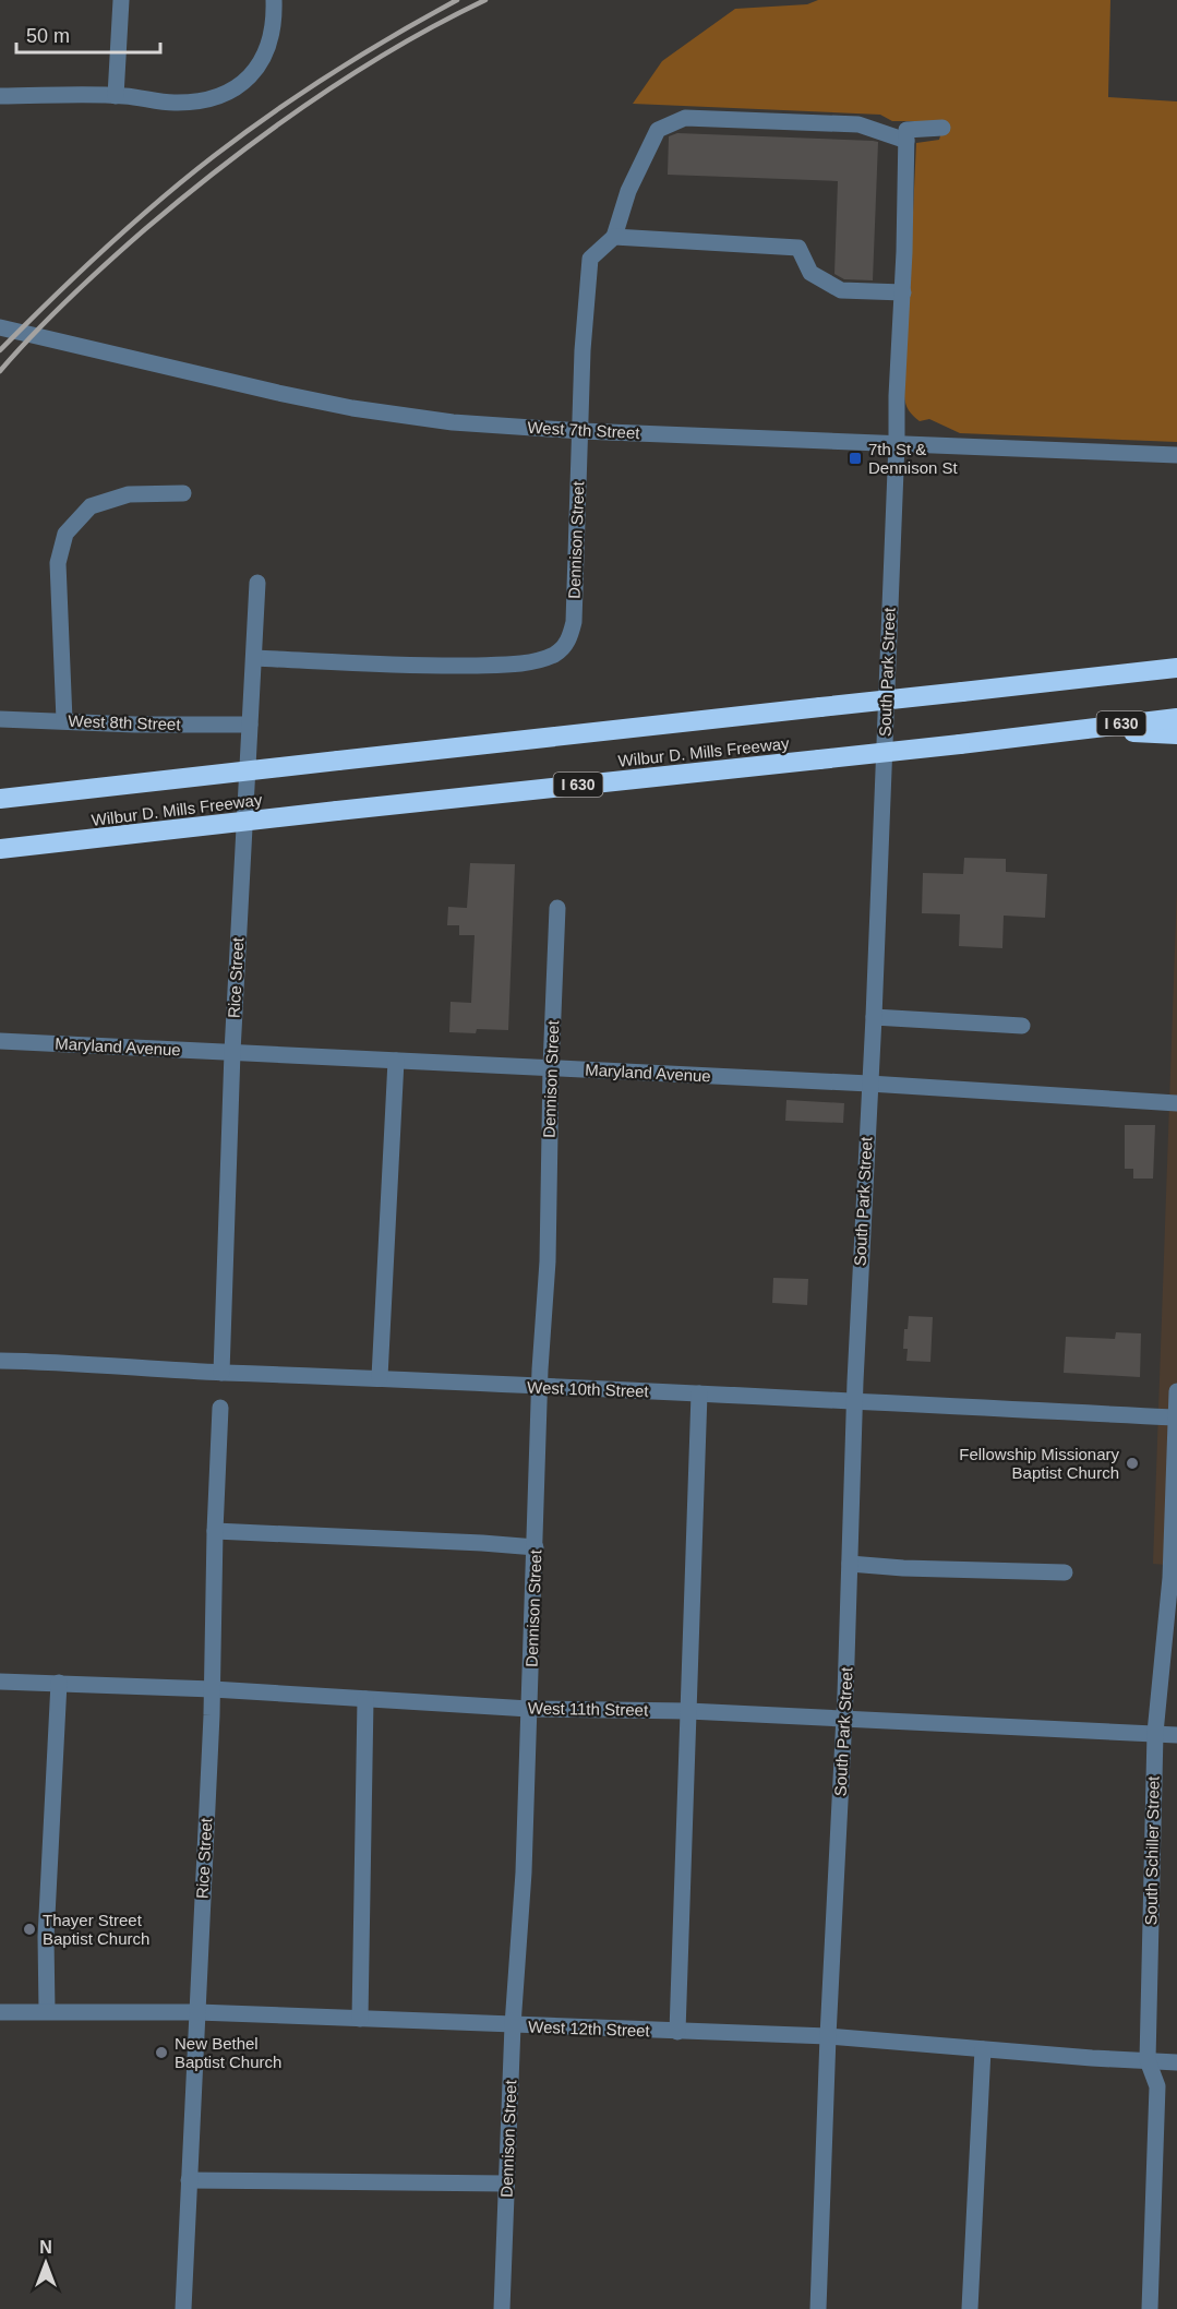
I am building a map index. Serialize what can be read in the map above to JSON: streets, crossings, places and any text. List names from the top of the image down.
{
  "streets": {
    "highway": ["I 630", "Wilbur D. Mills Freeway"],
    "street": [
      "West 7th Street",
      "Dennison Street",
      "South Park Street",
      "West 8th Street",
      "Rice Street",
      "Maryland Avenue",
      "West 10th Street",
      "West 11th Street",
      "South Schiller Street",
      "West 12th Street"
    ]
  },
  "crossings": [
    ["West 7th Street", "Dennison Street"],
    ["West 7th Street", "South Park Street"],
    ["Dennison Street", "Rice Street"],
    ["Dennison Street", "Maryland Avenue"],
    ["Dennison Street", "West 10th Street"],
    ["Dennison Street", "West 11th Street"],
    ["Dennison Street", "West 12th Street"],
    ["South Park Street", "Maryland Avenue"],
    ["South Park Street", "West 10th Street"],
    ["South Park Street", "West 11th Street"],
    ["South Park Street", "West 12th Street"],
    ["West 8th Street", "Rice Street"],
    ["Rice Street", "Maryland Avenue"],
    ["Rice Street", "West 10th Street"],
    ["Rice Street", "West 11th Street"],
    ["Rice Street", "West 12th Street"],
    ["West 10th Street", "South Schiller Street"],
    ["West 11th Street", "South Schiller Street"],
    ["South Schiller Street", "West 12th Street"]
  ],
  "places": {
    "transit": ["7th St & Dennison St"],
    "other": ["Fellowship Missionary Baptist Church", "Thayer Street Baptist Church", "New Bethel Baptist Church"]
  },
  "scale_bar": "50 m",
  "north": "top"
}
